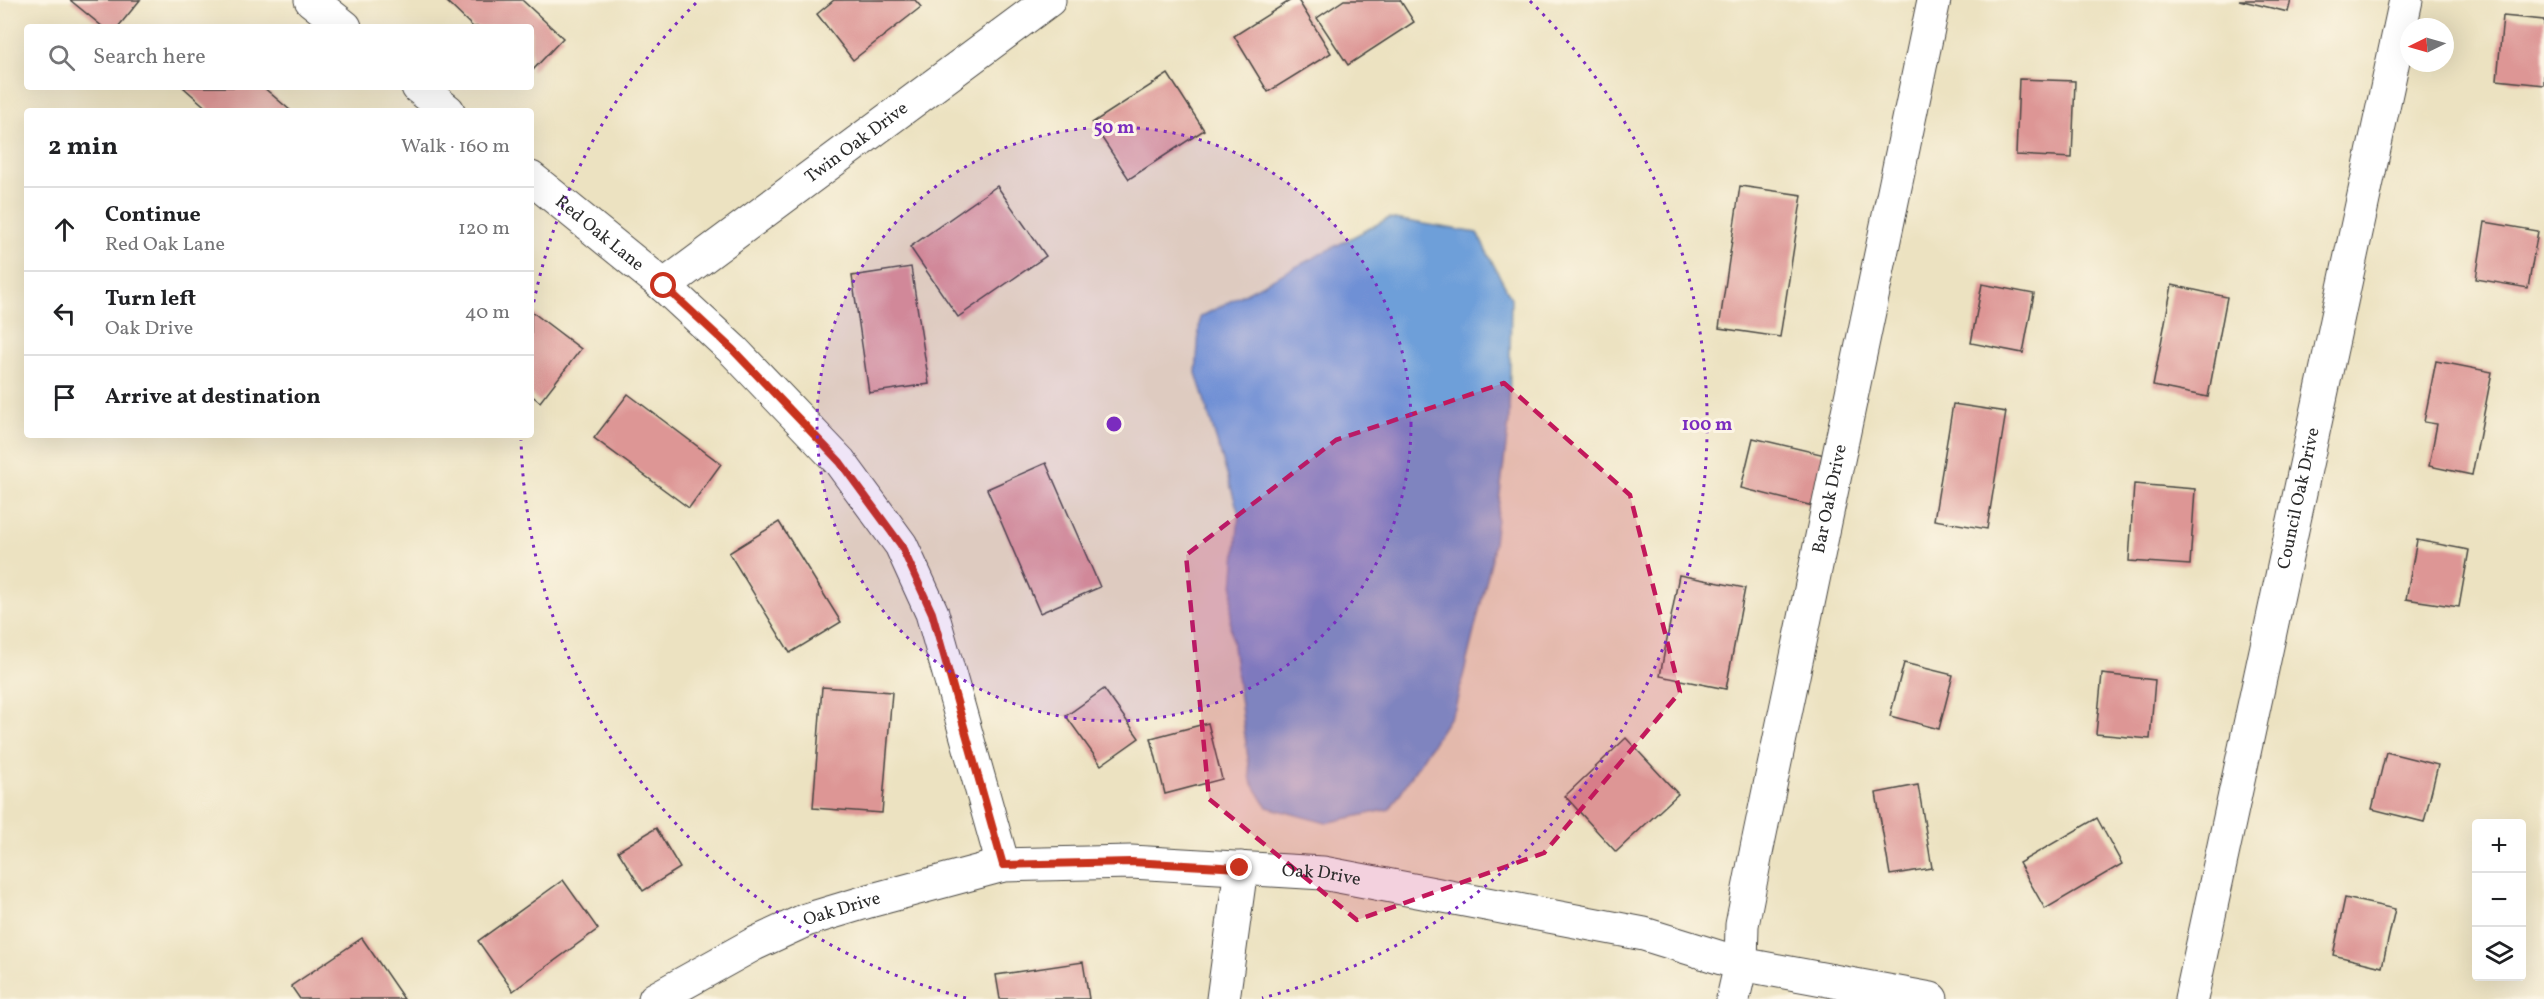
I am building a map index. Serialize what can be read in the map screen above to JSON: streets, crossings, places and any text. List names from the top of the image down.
{
  "streets": {
    "street": [
      "Twin Oak Drive",
      "Red Oak Lane",
      "Bar Oak Drive",
      "Council Oak Drive",
      "Oak Drive"
    ]
  },
  "crossings": [
    ["Twin Oak Drive", "Red Oak Lane"],
    ["Red Oak Lane", "Oak Drive"],
    ["Bar Oak Drive", "Oak Drive"]
  ],
  "north": "left",
  "page": {
    "search": "Search here",
    "heading": ["2 min", "Walk · 160 m"],
    "list": [
      ["Continue", "Red Oak Lane", "120 m"],
      ["Turn left", "Oak Drive", "40 m"],
      "Arrive at destination"
    ],
    "map_buttons": ["+", "−"]
  },
  "rings": ["50 m", "100 m"]
}
